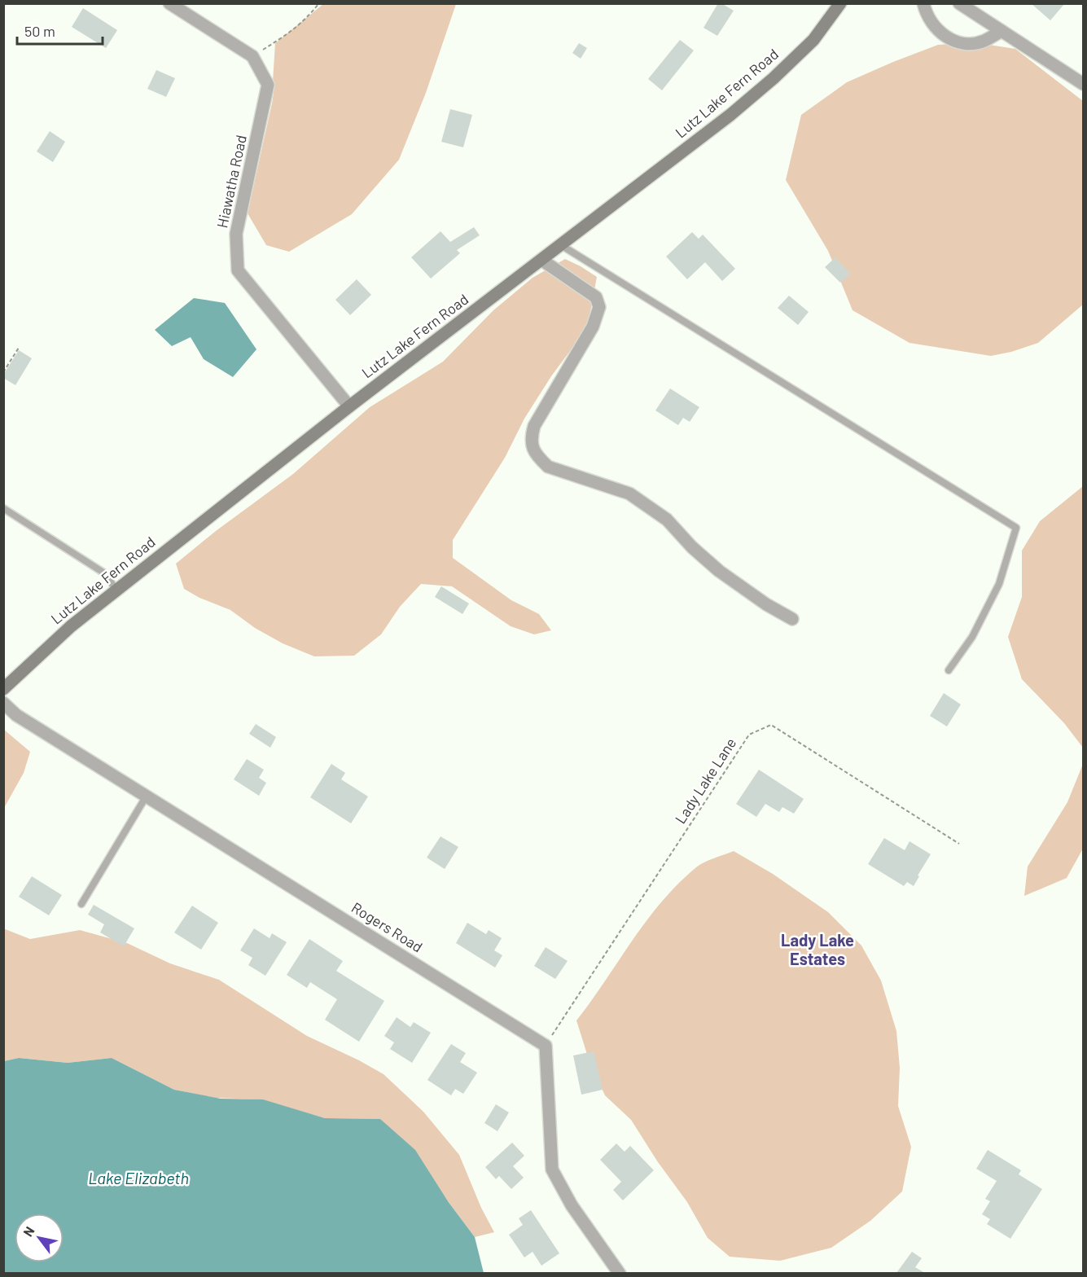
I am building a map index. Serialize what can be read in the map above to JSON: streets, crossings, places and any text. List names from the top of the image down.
{
  "streets": {
    "main road": ["Lutz Lake Fern Road"],
    "street": ["Hiawatha Road", "Rogers Road"],
    "path": ["Lady Lake Lane"]
  },
  "crossings": [
    ["Lutz Lake Fern Road", "Hiawatha Road"],
    ["Lady Lake Lane", "Rogers Road"]
  ],
  "districts": ["Lady Lake Estates"],
  "water": ["Lake Elizabeth"],
  "scale_bar": "50 m",
  "north": "top left"
}
